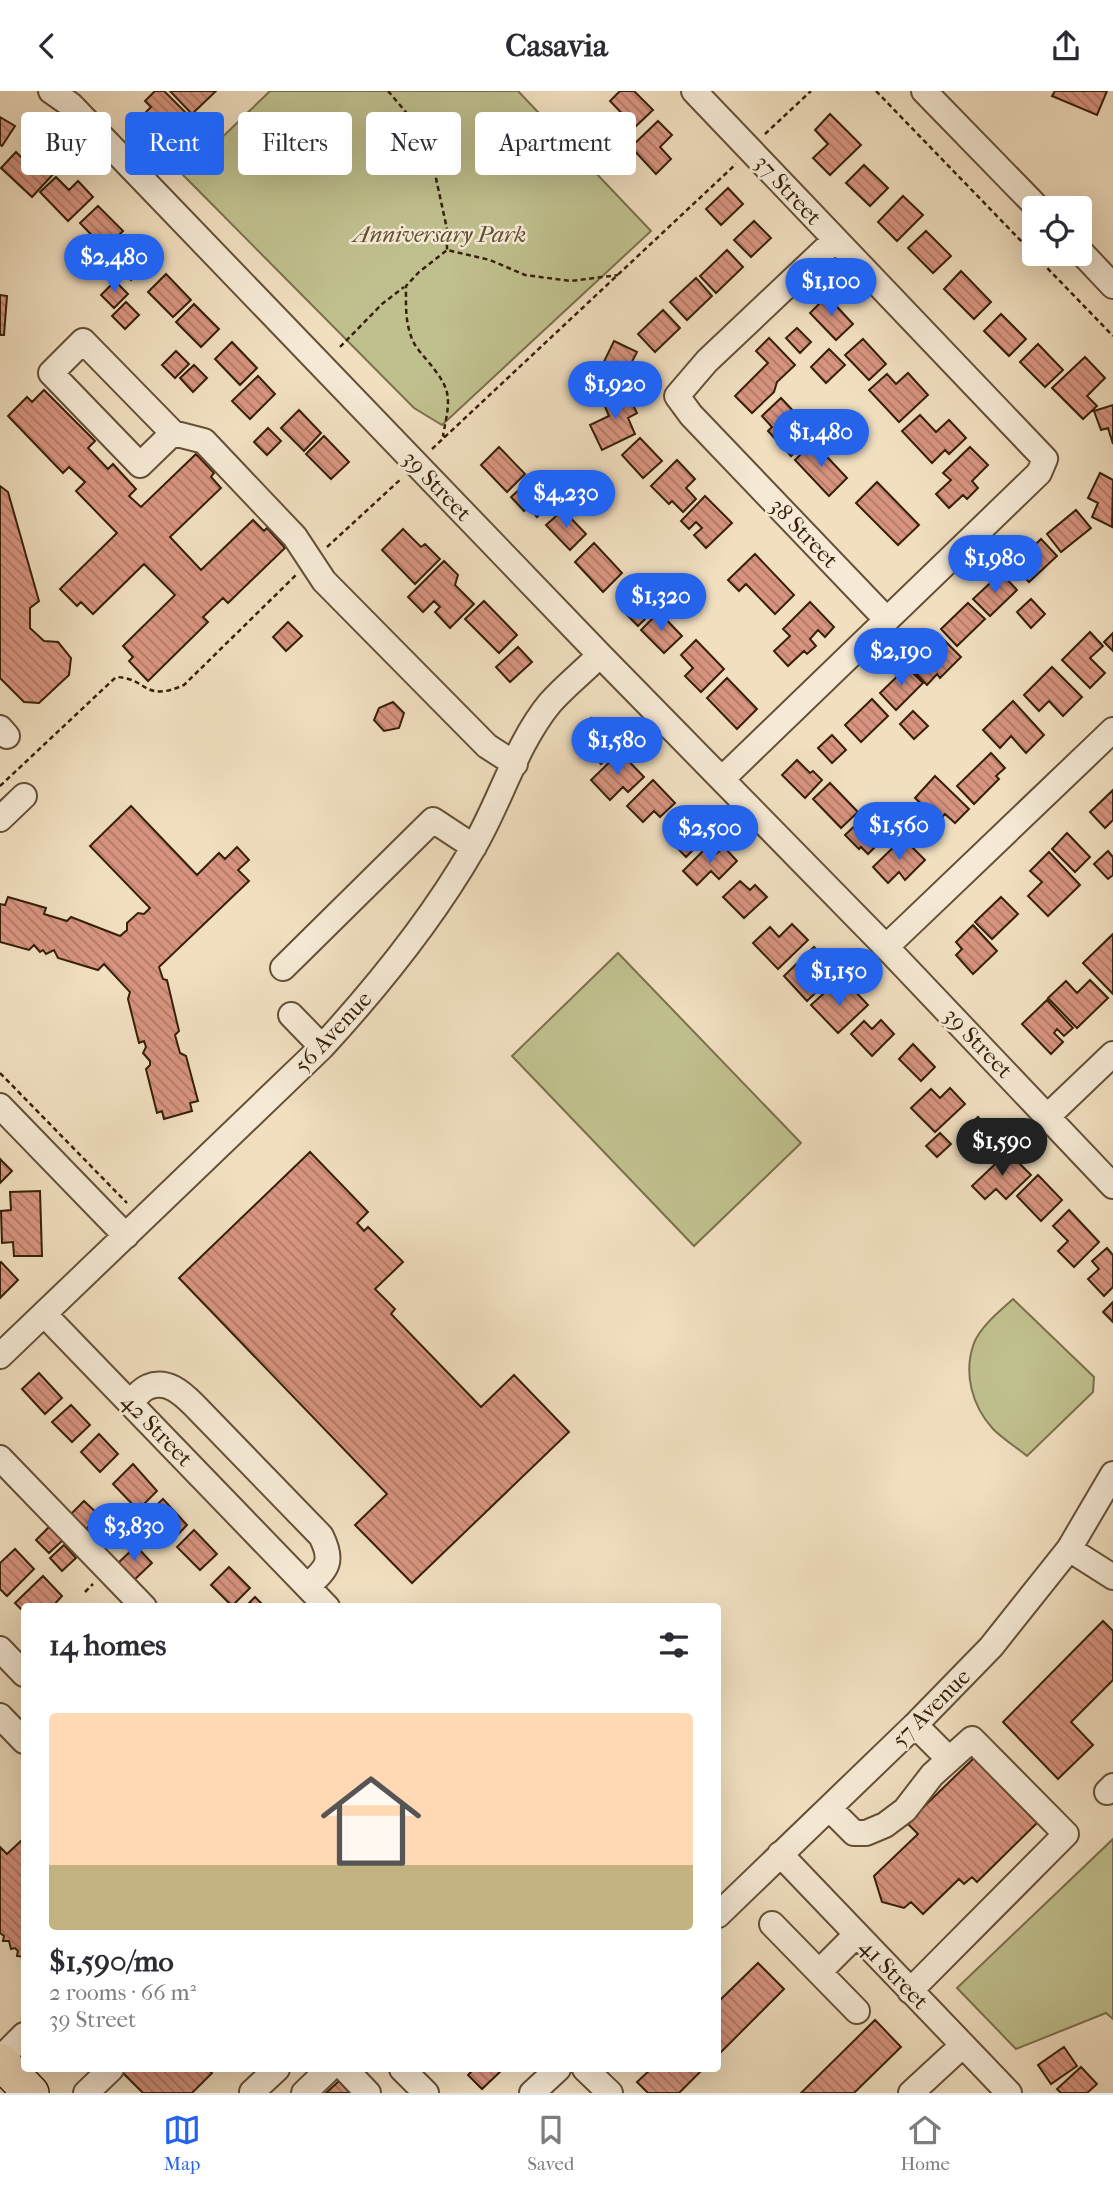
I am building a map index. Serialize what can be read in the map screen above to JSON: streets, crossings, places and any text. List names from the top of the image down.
{
  "streets": {
    "street": [
      "37 Street",
      "39 Street",
      "38 Street",
      "56 Avenue",
      "42 Street",
      "57 Avenue",
      "41 Street"
    ]
  },
  "crossings": [
    ["37 Street", "38 Street"],
    ["39 Street", "56 Avenue"],
    ["56 Avenue", "42 Street"],
    ["57 Avenue", "41 Street"]
  ],
  "parks": ["Anniversary Park"],
  "page": {
    "header": "Casavia",
    "chip": [
      "Buy",
      "Rent",
      "Filters",
      "New",
      "Apartment"
    ],
    "price": [
      "$2,480",
      "$1,100",
      "$1,920",
      "$1,480",
      "$4,230",
      "$1,980",
      "$1,320",
      "$2,190",
      "$1,580",
      "$1,560",
      "$2,500",
      "$1,150",
      "$1,590",
      "$3,830"
    ],
    "heading": "14 homes",
    "list": [
      {
        "name": "$1,590/mo",
        "note": "2 rooms · 66 m² · 39 Street"
      }
    ],
    "tabs": ["Map", "Saved", "Home"]
  }
}
